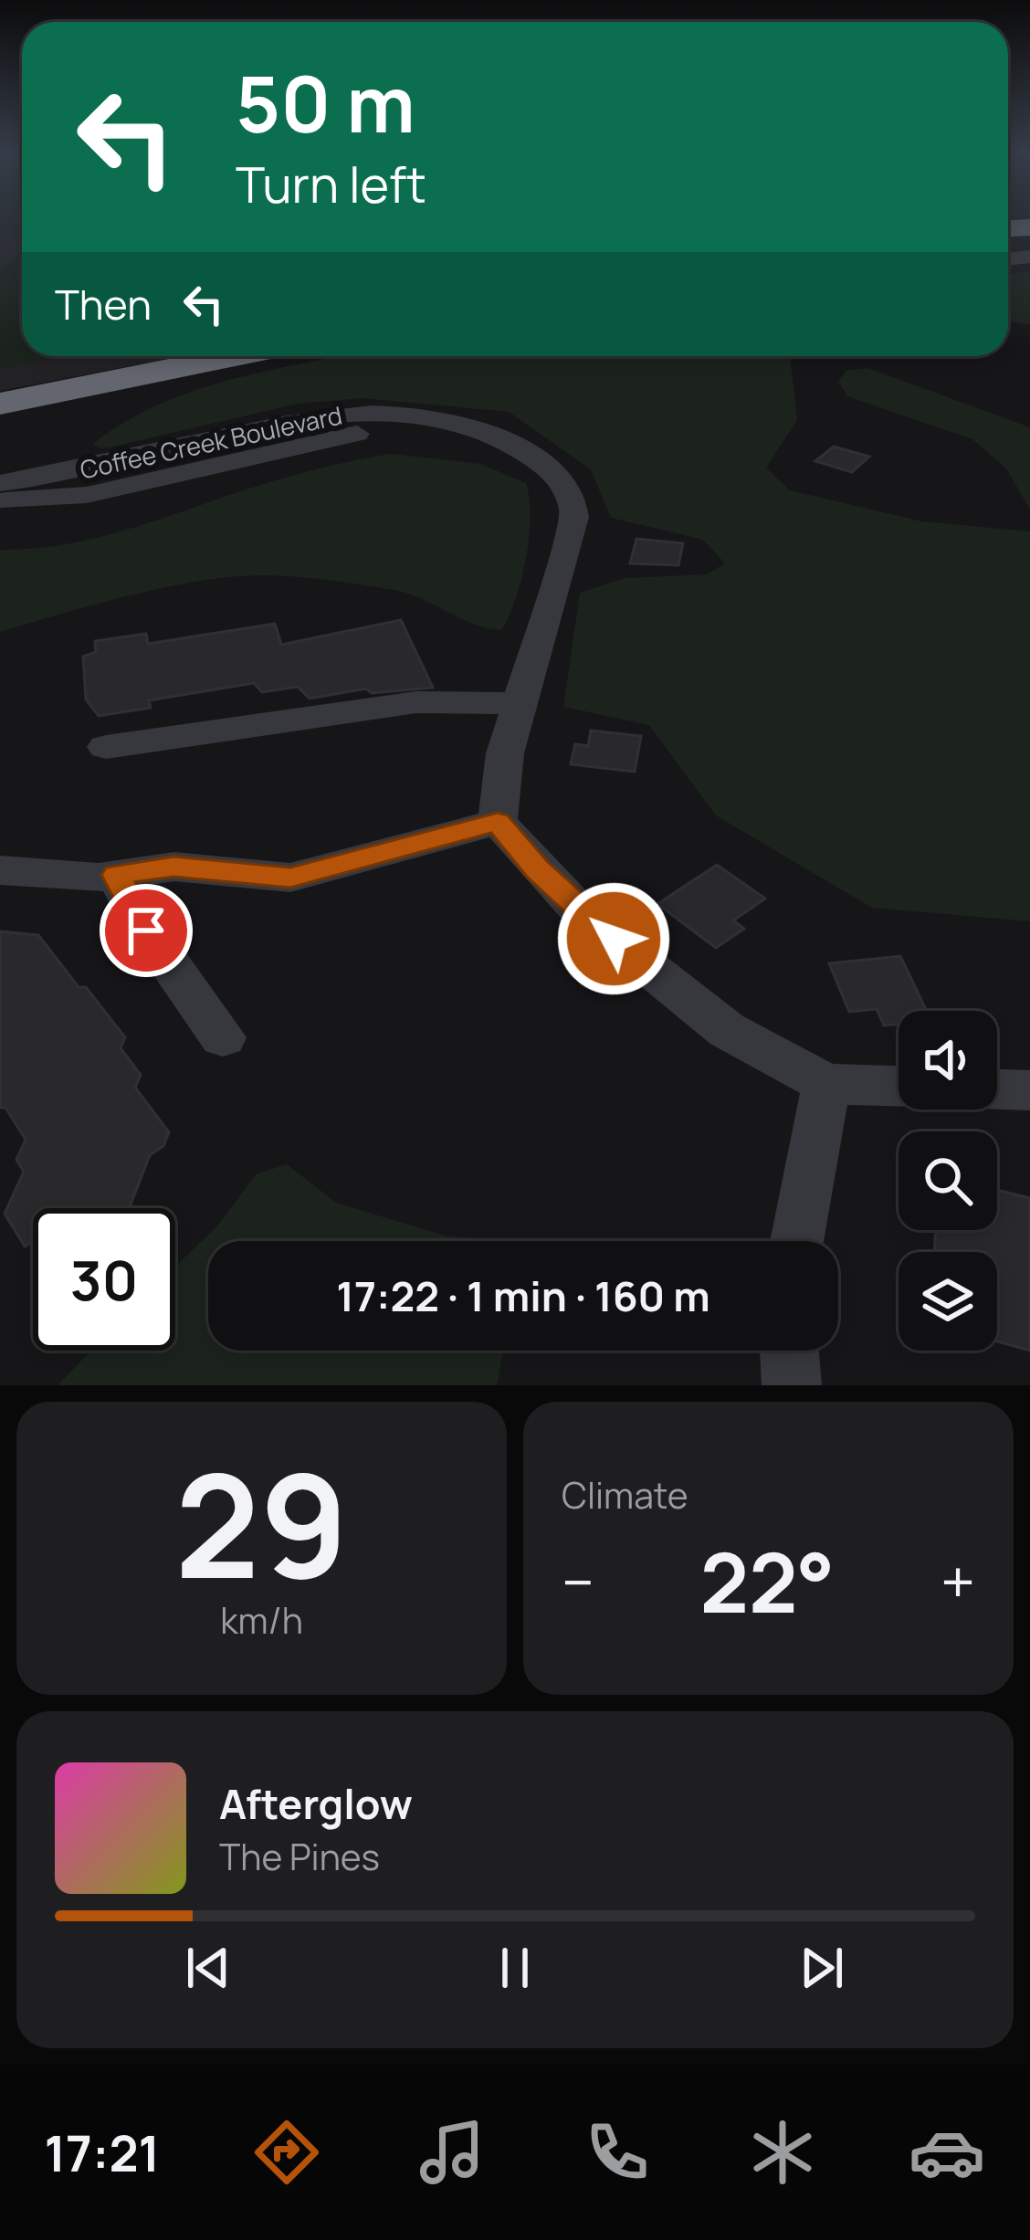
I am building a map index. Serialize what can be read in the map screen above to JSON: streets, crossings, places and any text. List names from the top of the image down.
{
  "streets": {
    "street": ["Coffee Creek Boulevard"]
  },
  "page": {
    "turn": ["50 m", "Turn left"],
    "then": "Then",
    "limit": "30",
    "trip": "17:22 · 1 min · 160 m",
    "tile": [
      ["29", "km/h"],
      "Climate"
    ],
    "heat": ["−", "22°", "+"],
    "song": ["Afterglow", "The Pines"],
    "tabs": "17:21"
  }
}
